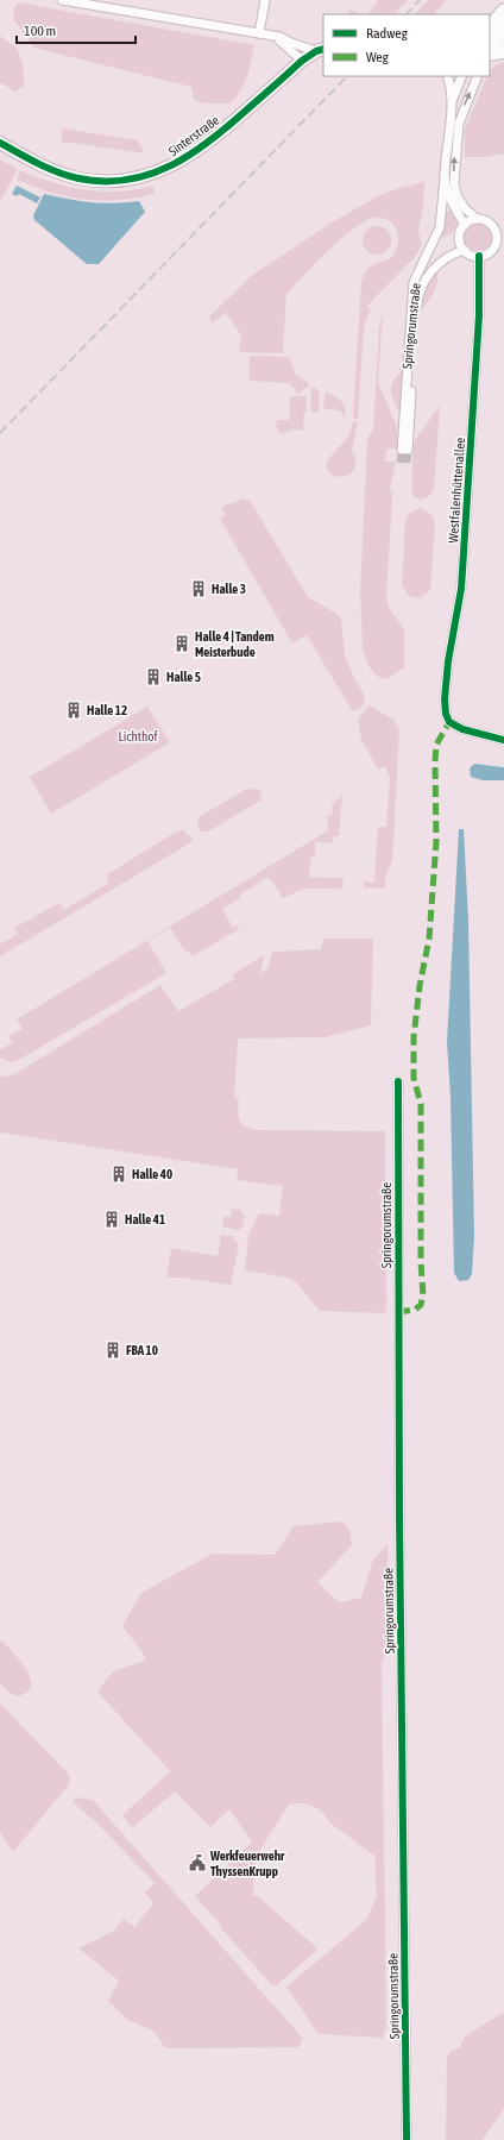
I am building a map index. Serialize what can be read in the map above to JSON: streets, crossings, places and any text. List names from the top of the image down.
{
  "streets": {
    "street": ["Sinterstraße", "Springorumstraße", "Westfalenhüttenallee"]
  },
  "crossings": [
    ["Springorumstraße", "Westfalenhüttenallee"]
  ],
  "parks": ["Lichthof"],
  "places": {
    "building": [
      "Halle 3",
      "Halle 4 | Tandem Meisterbude",
      "Halle 5",
      "Halle 12",
      "Halle 40",
      "Halle 41",
      "FBA 10"
    ],
    "public building": ["Werkfeuerwehr ThyssenKrupp"]
  },
  "legend": ["Radweg", "Weg"],
  "scale_bar": "100 m"
}
